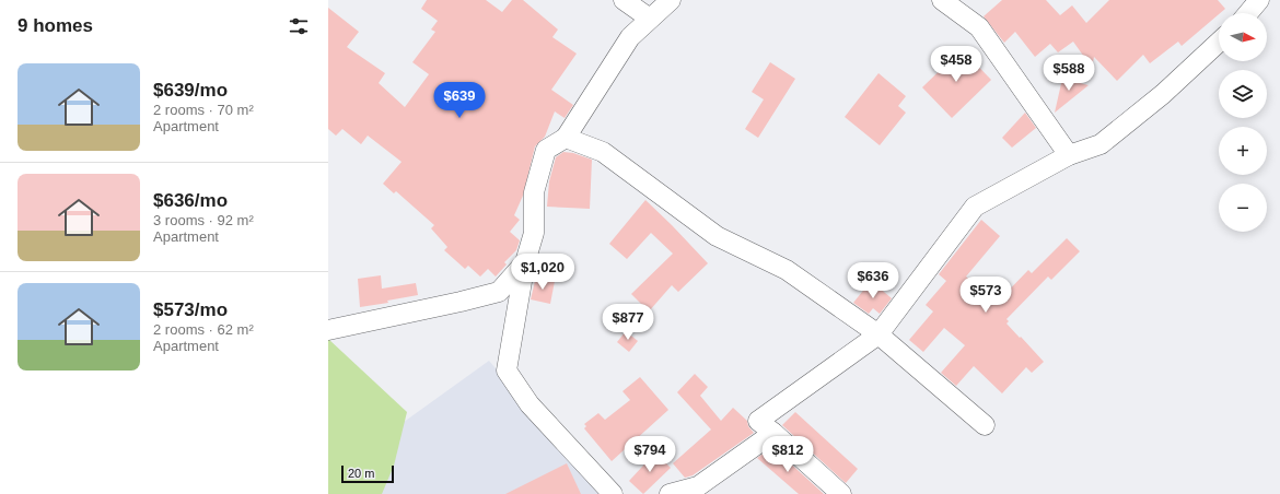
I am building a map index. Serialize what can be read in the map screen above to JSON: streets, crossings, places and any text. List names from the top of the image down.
{
  "scale_bar": "20 m",
  "north": "right",
  "page": {
    "heading": "9 homes",
    "map_buttons": ["+", "−"],
    "price": [
      "$458",
      "$588",
      "$639",
      "$1,020",
      "$636",
      "$573",
      "$877",
      "$794",
      "$812"
    ],
    "list": [
      {
        "name": "$639/mo",
        "note": "2 rooms · 70 m² · Apartment"
      },
      {
        "name": "$636/mo",
        "note": "3 rooms · 92 m² · Apartment"
      },
      {
        "name": "$573/mo",
        "note": "2 rooms · 62 m² · Apartment"
      }
    ],
    "scale": "20 m"
  }
}
